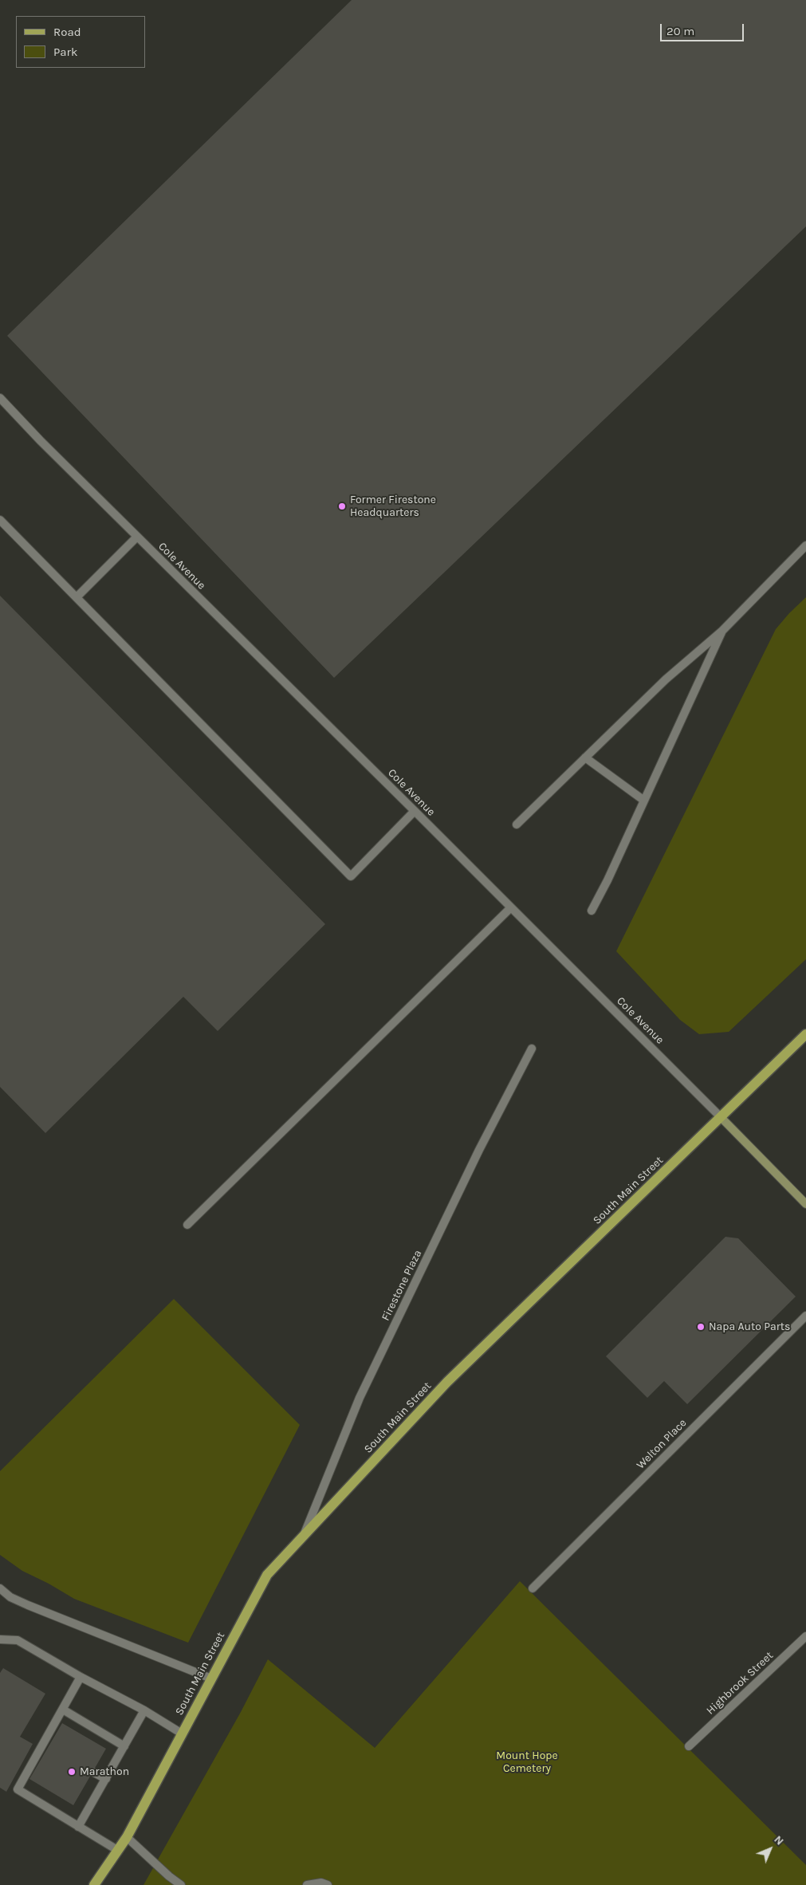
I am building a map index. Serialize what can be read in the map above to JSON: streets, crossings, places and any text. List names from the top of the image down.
{
  "streets": {
    "main road": ["South Main Street"],
    "street": [
      "Cole Avenue",
      "Firestone Plaza",
      "Welton Place",
      "Highbrook Street"
    ]
  },
  "crossings": [
    ["Cole Avenue", "South Main Street"],
    ["South Main Street", "Firestone Plaza"]
  ],
  "parks": ["Mount Hope Cemetery"],
  "places": ["Former Firestone Headquarters", "Napa Auto Parts", "Marathon"],
  "legend": ["Road", "Park"],
  "scale_bar": "20 m",
  "north": "top right"
}
